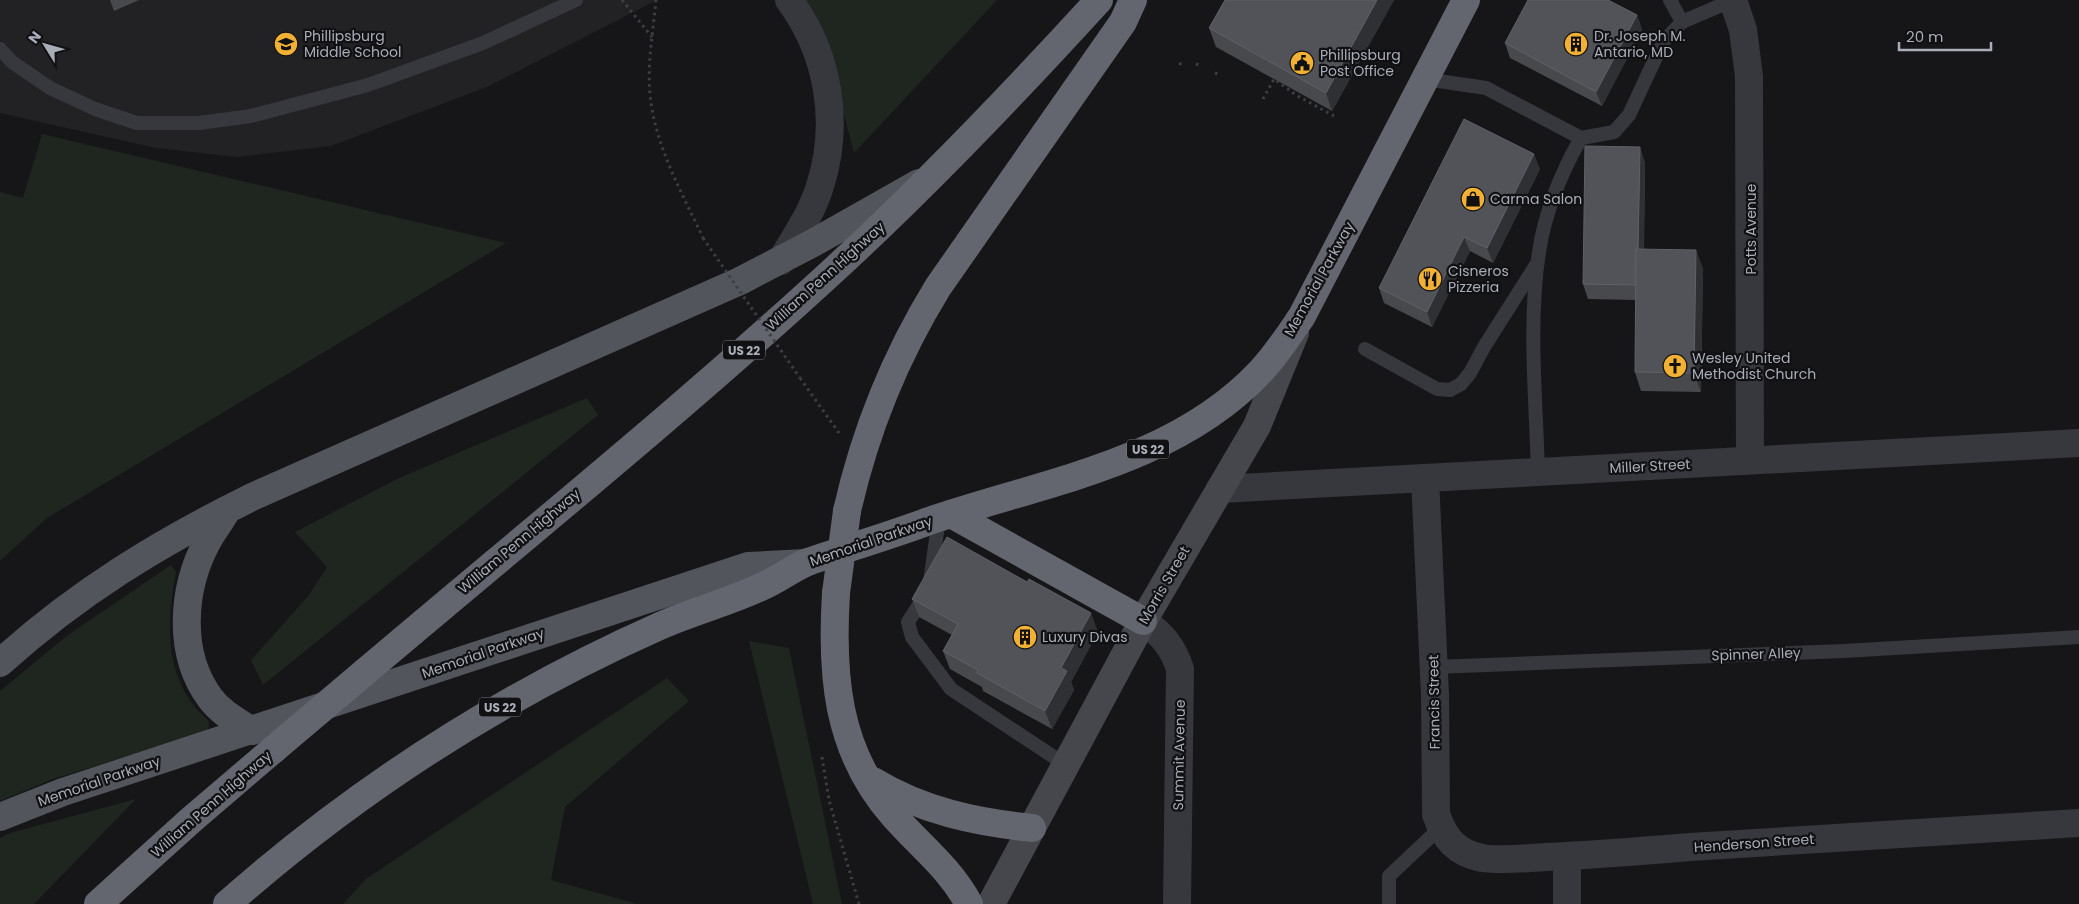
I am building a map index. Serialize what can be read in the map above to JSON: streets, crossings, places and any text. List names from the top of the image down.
{
  "streets": {
    "highway": ["William Penn Highway", "Memorial Parkway", "US 22"],
    "street": [
      "Potts Avenue",
      "Miller Street",
      "Morris Street",
      "Francis Street",
      "Summit Avenue",
      "Henderson Street"
    ],
    "lane": ["Spinner Alley"]
  },
  "crossings": [
    ["Potts Avenue", "Miller Street"],
    ["William Penn Highway", "US 22"],
    ["Memorial Parkway", "US 22"],
    ["Memorial Parkway", "Morris Street"],
    ["Miller Street", "Morris Street"],
    ["Miller Street", "Francis Street"],
    ["Morris Street", "Summit Avenue"],
    ["Spinner Alley", "Francis Street"],
    ["Francis Street", "Henderson Street"]
  ],
  "places": {
    "school or university": ["Phillipsburg Middle School"],
    "building": ["Dr. Joseph M. Antario, MD", "Luxury Divas"],
    "public building": ["Phillipsburg Post Office"],
    "shop": ["Carma Salon"],
    "restaurant": ["Cisneros Pizzeria"],
    "church": ["Wesley United Methodist Church"]
  },
  "scale_bar": "20 m",
  "north": "top left"
}
